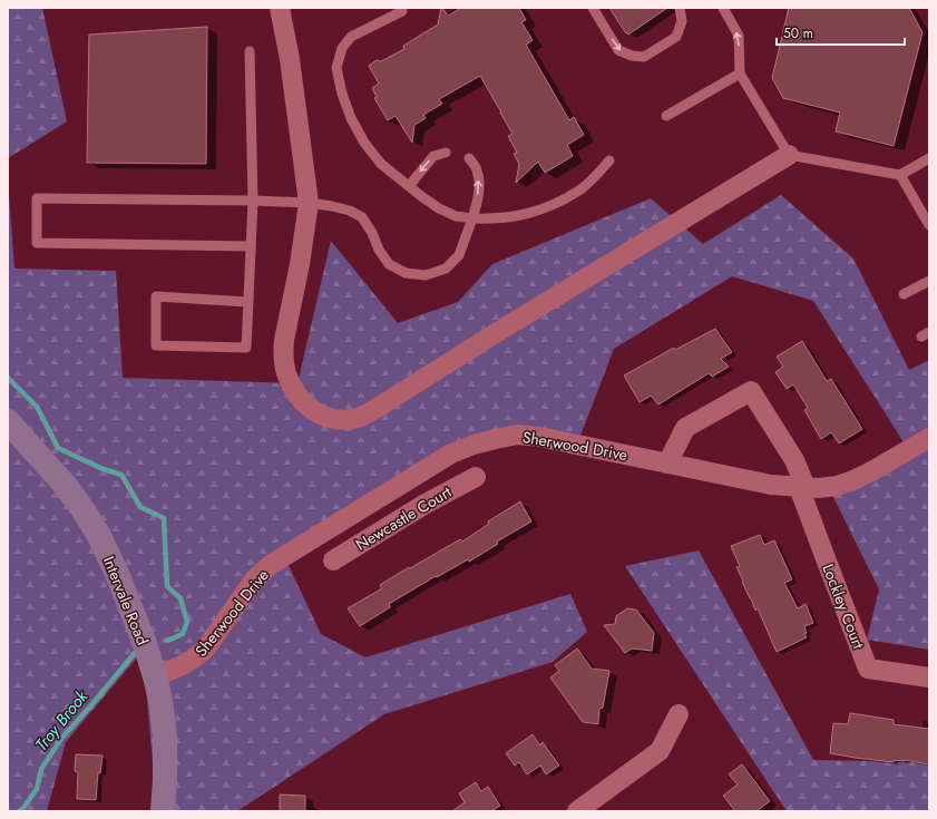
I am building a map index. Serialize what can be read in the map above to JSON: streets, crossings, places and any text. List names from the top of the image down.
{
  "streets": {
    "street": [
      "Sherwood Drive",
      "Newcastle Court",
      "Intervale Road",
      "Lockley Court"
    ]
  },
  "crossings": [
    ["Sherwood Drive", "Intervale Road"],
    ["Sherwood Drive", "Lockley Court"]
  ],
  "water": ["Troy Brook"],
  "scale_bar": "50 m"
}
